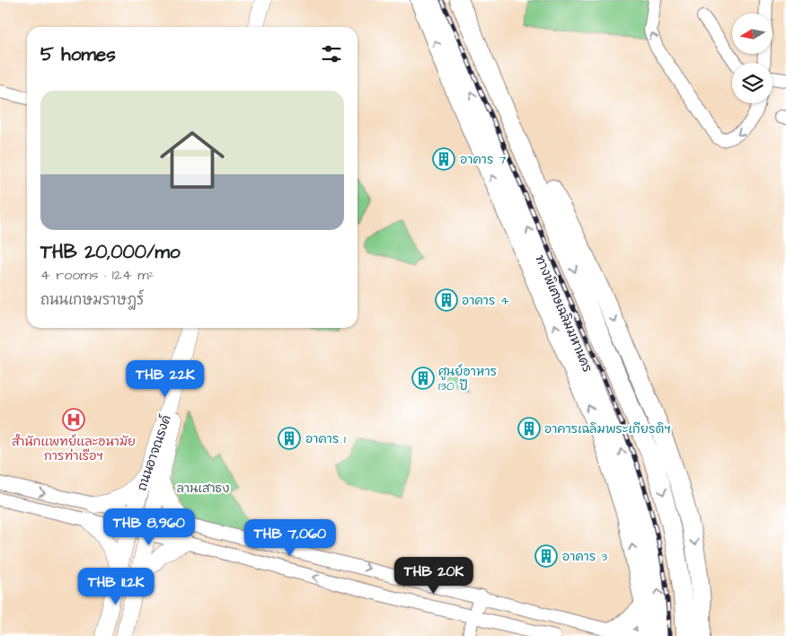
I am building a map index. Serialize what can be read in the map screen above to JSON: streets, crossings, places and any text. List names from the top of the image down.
{
  "streets": {
    "highway": ["ทางพิเศษเฉลิมมหานคร"],
    "main road": ["ถนนอาจณรงค์"]
  },
  "parks": ["ลานเสาธง"],
  "places": {
    "building": [
      "อาคาร 7",
      "อาคาร 4",
      "ศูนย์อาหาร 130 ปี",
      "อาคารเฉลิมพระเกียรติฯ",
      "อาคาร 1",
      "อาคาร 3"
    ],
    "hospital": ["สำนักแพทย์และอนามัย การท่าเรือฯ"]
  },
  "north": "left",
  "page": {
    "heading": "5 homes",
    "list": [
      {
        "name": "THB 20,000/mo",
        "note": "4 rooms · 124 m² · ถนนเกษมราษฎร์"
      }
    ],
    "price": [
      "THB 22K",
      "THB 8,960",
      "THB 7,060",
      "THB 20K",
      "THB 11.2K"
    ]
  }
}
